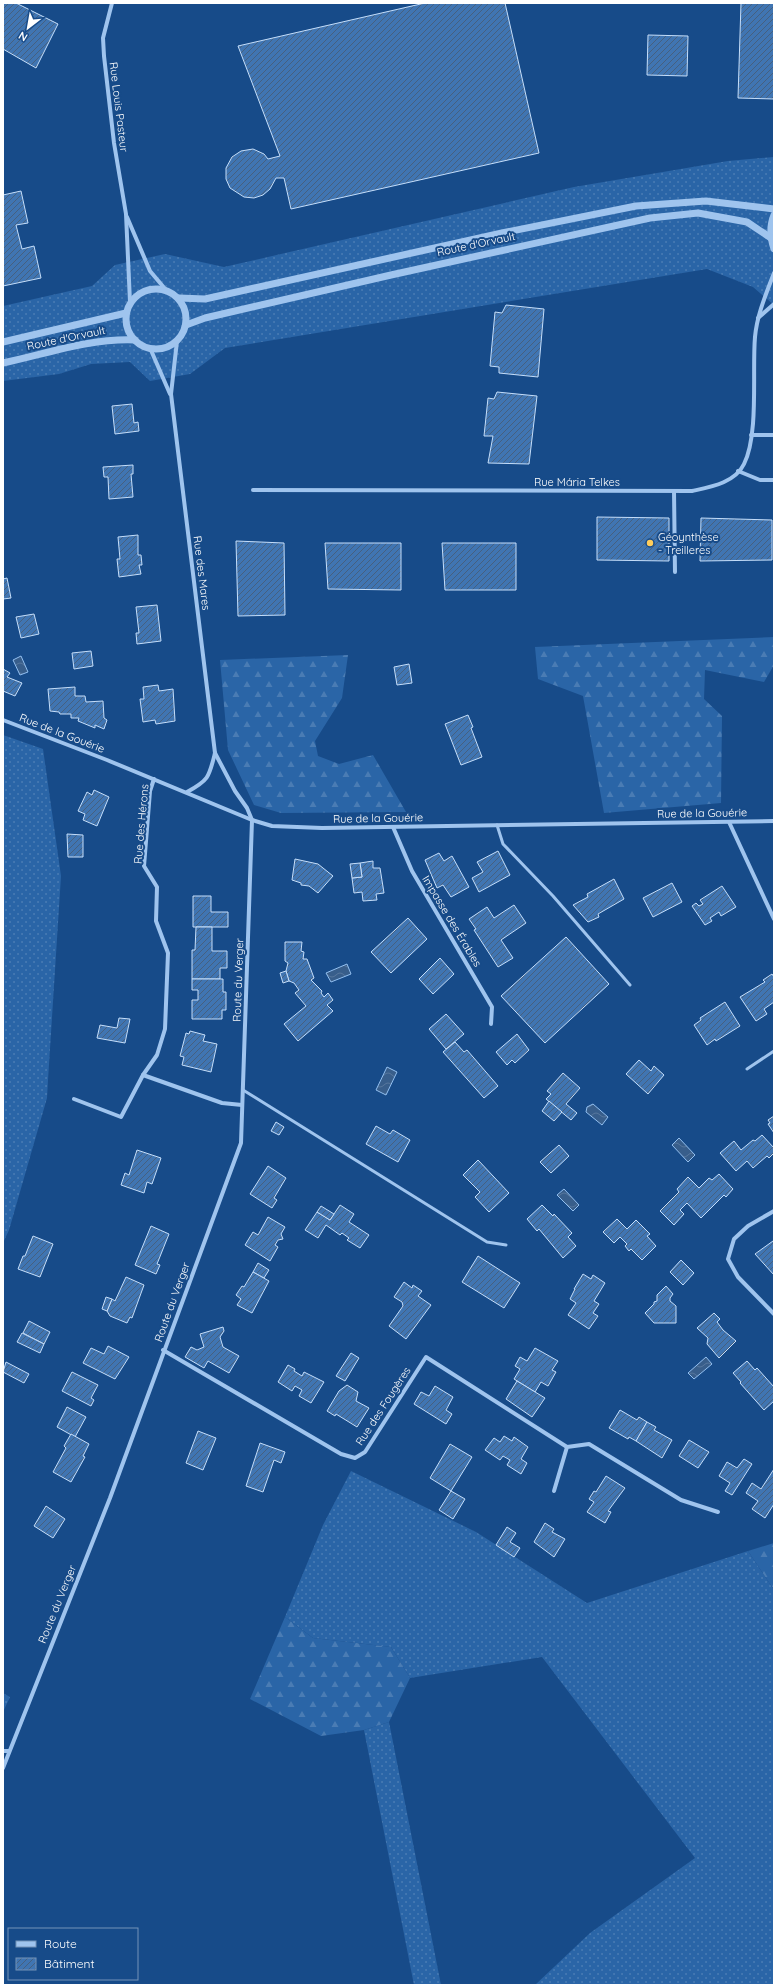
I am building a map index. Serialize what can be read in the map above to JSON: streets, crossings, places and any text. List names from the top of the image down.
{
  "streets": {
    "street": [
      "Rue Louis Pasteur",
      "Route d'Orvault",
      "Rue Mária Telkes",
      "Rue des Mares",
      "Rue de la Gouérie",
      "Rue des Hérons",
      "Impasse des Érables",
      "Route du Verger",
      "Rue des Fougères"
    ]
  },
  "crossings": [
    ["Rue Louis Pasteur", "Route d'Orvault"],
    ["Rue Louis Pasteur", "Rue des Mares"],
    ["Route d'Orvault", "Rue des Mares"],
    ["Rue des Mares", "Rue de la Gouérie"],
    ["Rue des Mares", "Route du Verger"],
    ["Rue de la Gouérie", "Rue des Hérons"],
    ["Rue de la Gouérie", "Impasse des Érables"],
    ["Rue de la Gouérie", "Route du Verger"],
    ["Route du Verger", "Rue des Fougères"]
  ],
  "places": ["Géoynthèse - Treilleres"],
  "legend": ["Route", "Bâtiment"],
  "north": "bottom left"
}
